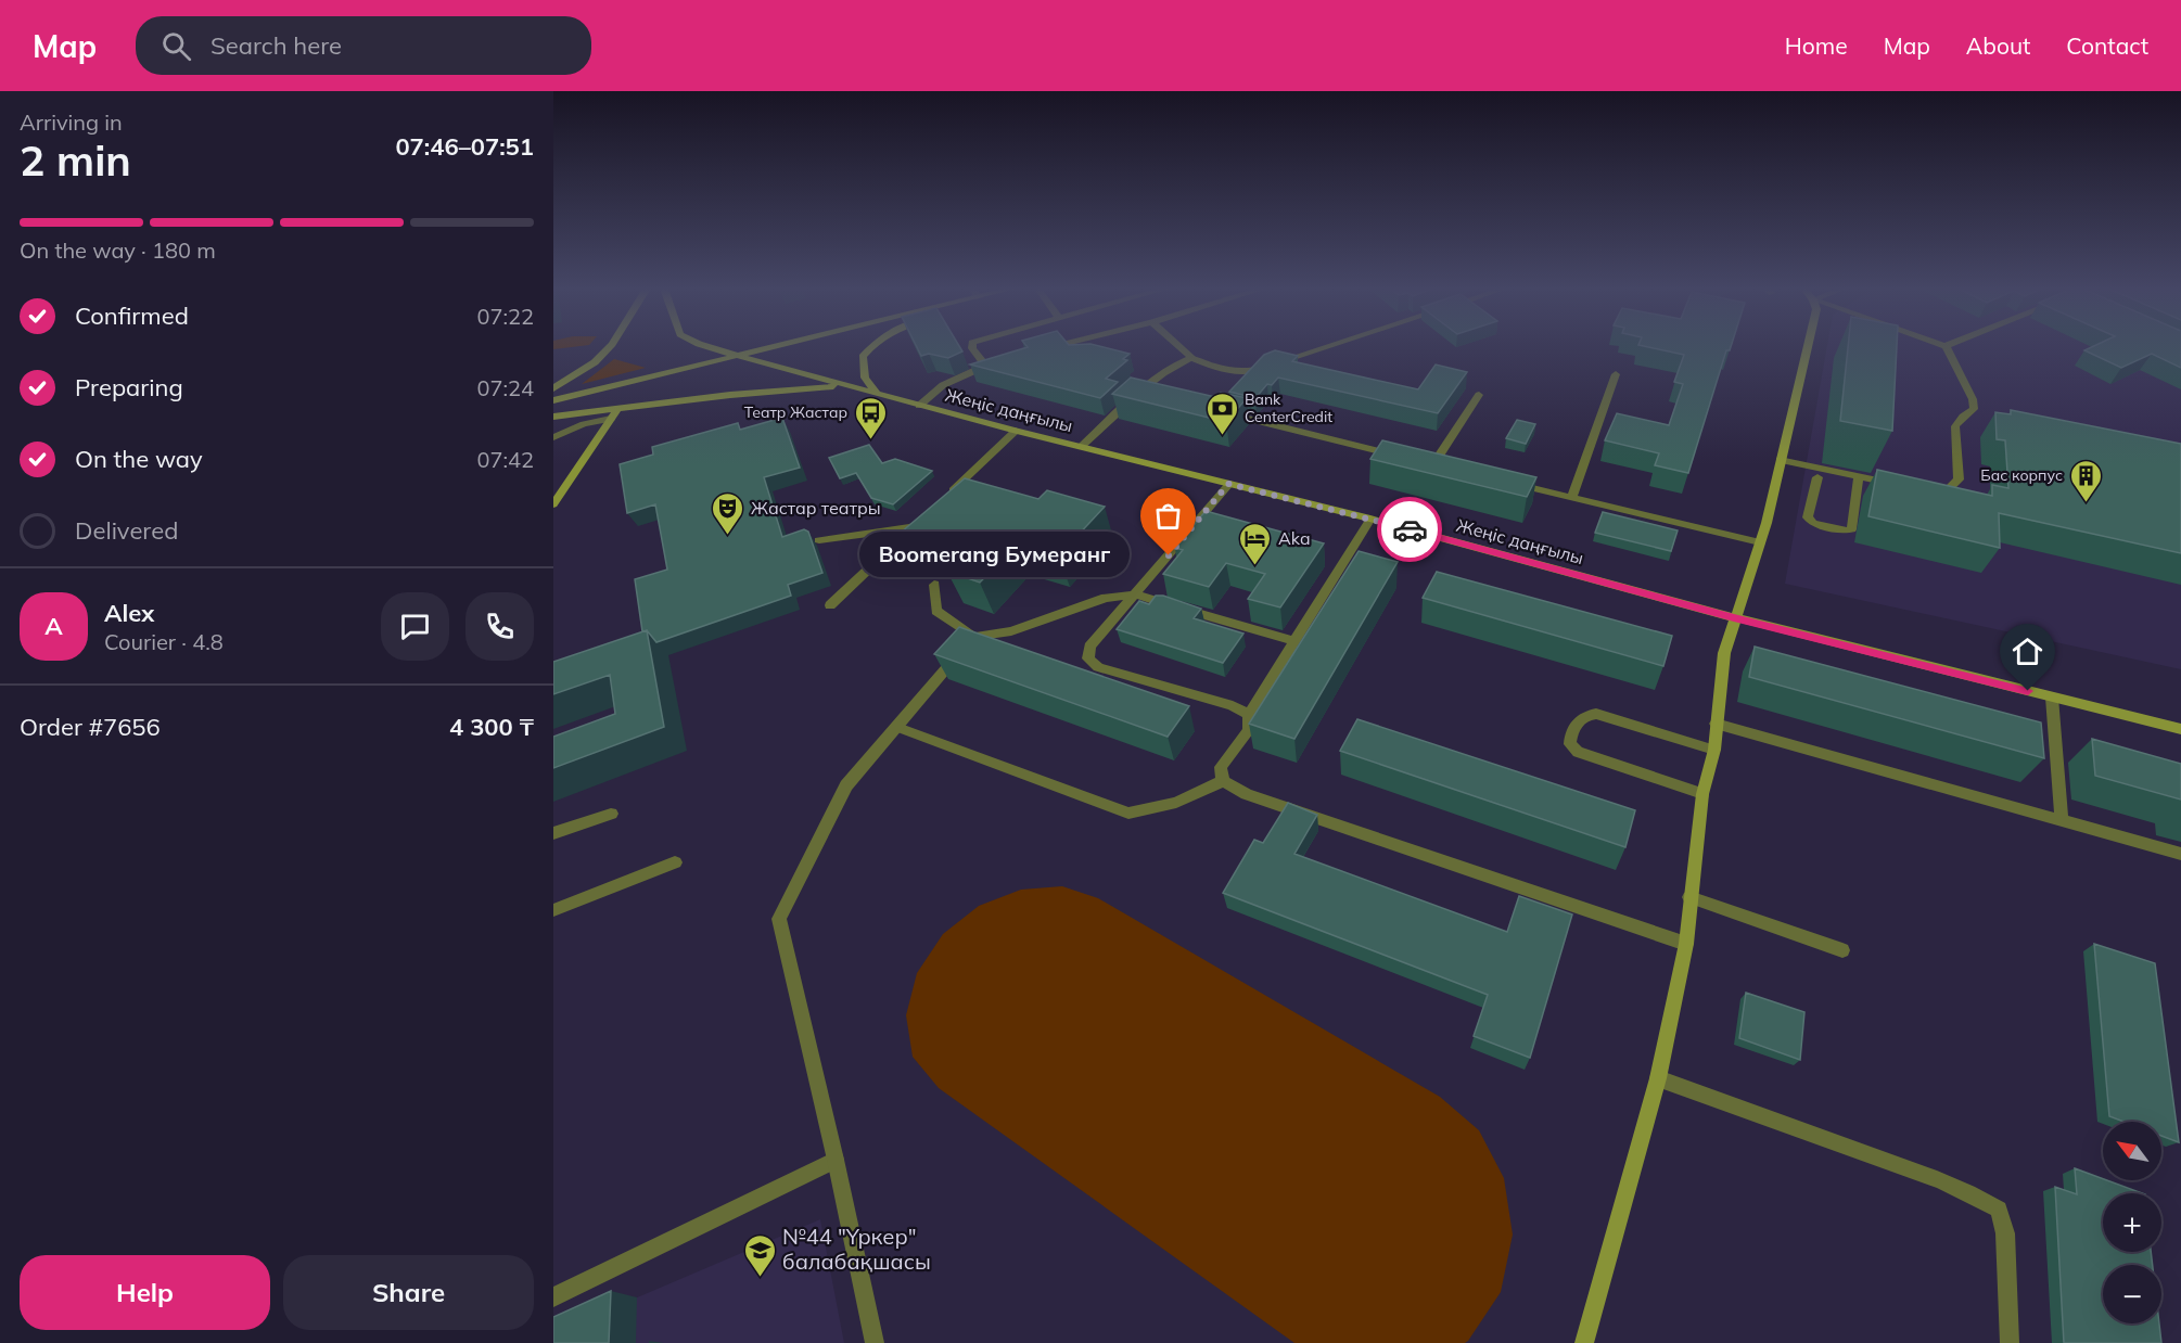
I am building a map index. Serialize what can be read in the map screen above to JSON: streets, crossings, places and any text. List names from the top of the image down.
{
  "streets": {
    "main road": ["Жеңіс даңғылы"]
  },
  "places": {
    "bank": ["Bank CenterCredit"],
    "bus stop": ["Театр Жастар"],
    "building": ["Бас корпус"],
    "theatre": ["Жастар театры"],
    "other": ["Boomerang Бумеранг"],
    "hotel": ["Aka"],
    "school or university": ["№44 \"Үркер\" балабақшасы"]
  },
  "north": "top left",
  "page": {
    "header": "Map",
    "search": "Search here",
    "nav": [
      "Home",
      "Map",
      "About",
      "Contact"
    ],
    "heading": ["2 min", "Arriving in", "07:46–07:51"],
    "panel": [
      "Alex",
      "Courier · 4.8",
      "Order #7656",
      "4 300 ₸"
    ],
    "bar": "On the way · 180 m",
    "list": [
      ["Confirmed", "07:22"],
      ["Preparing", "07:24"],
      ["On the way", "07:42"],
      "Delivered"
    ],
    "bubble": "Boomerang Бумеранг",
    "round": "A",
    "map_buttons": ["+", "−"],
    "buttons": ["Help", "Share"]
  }
}
